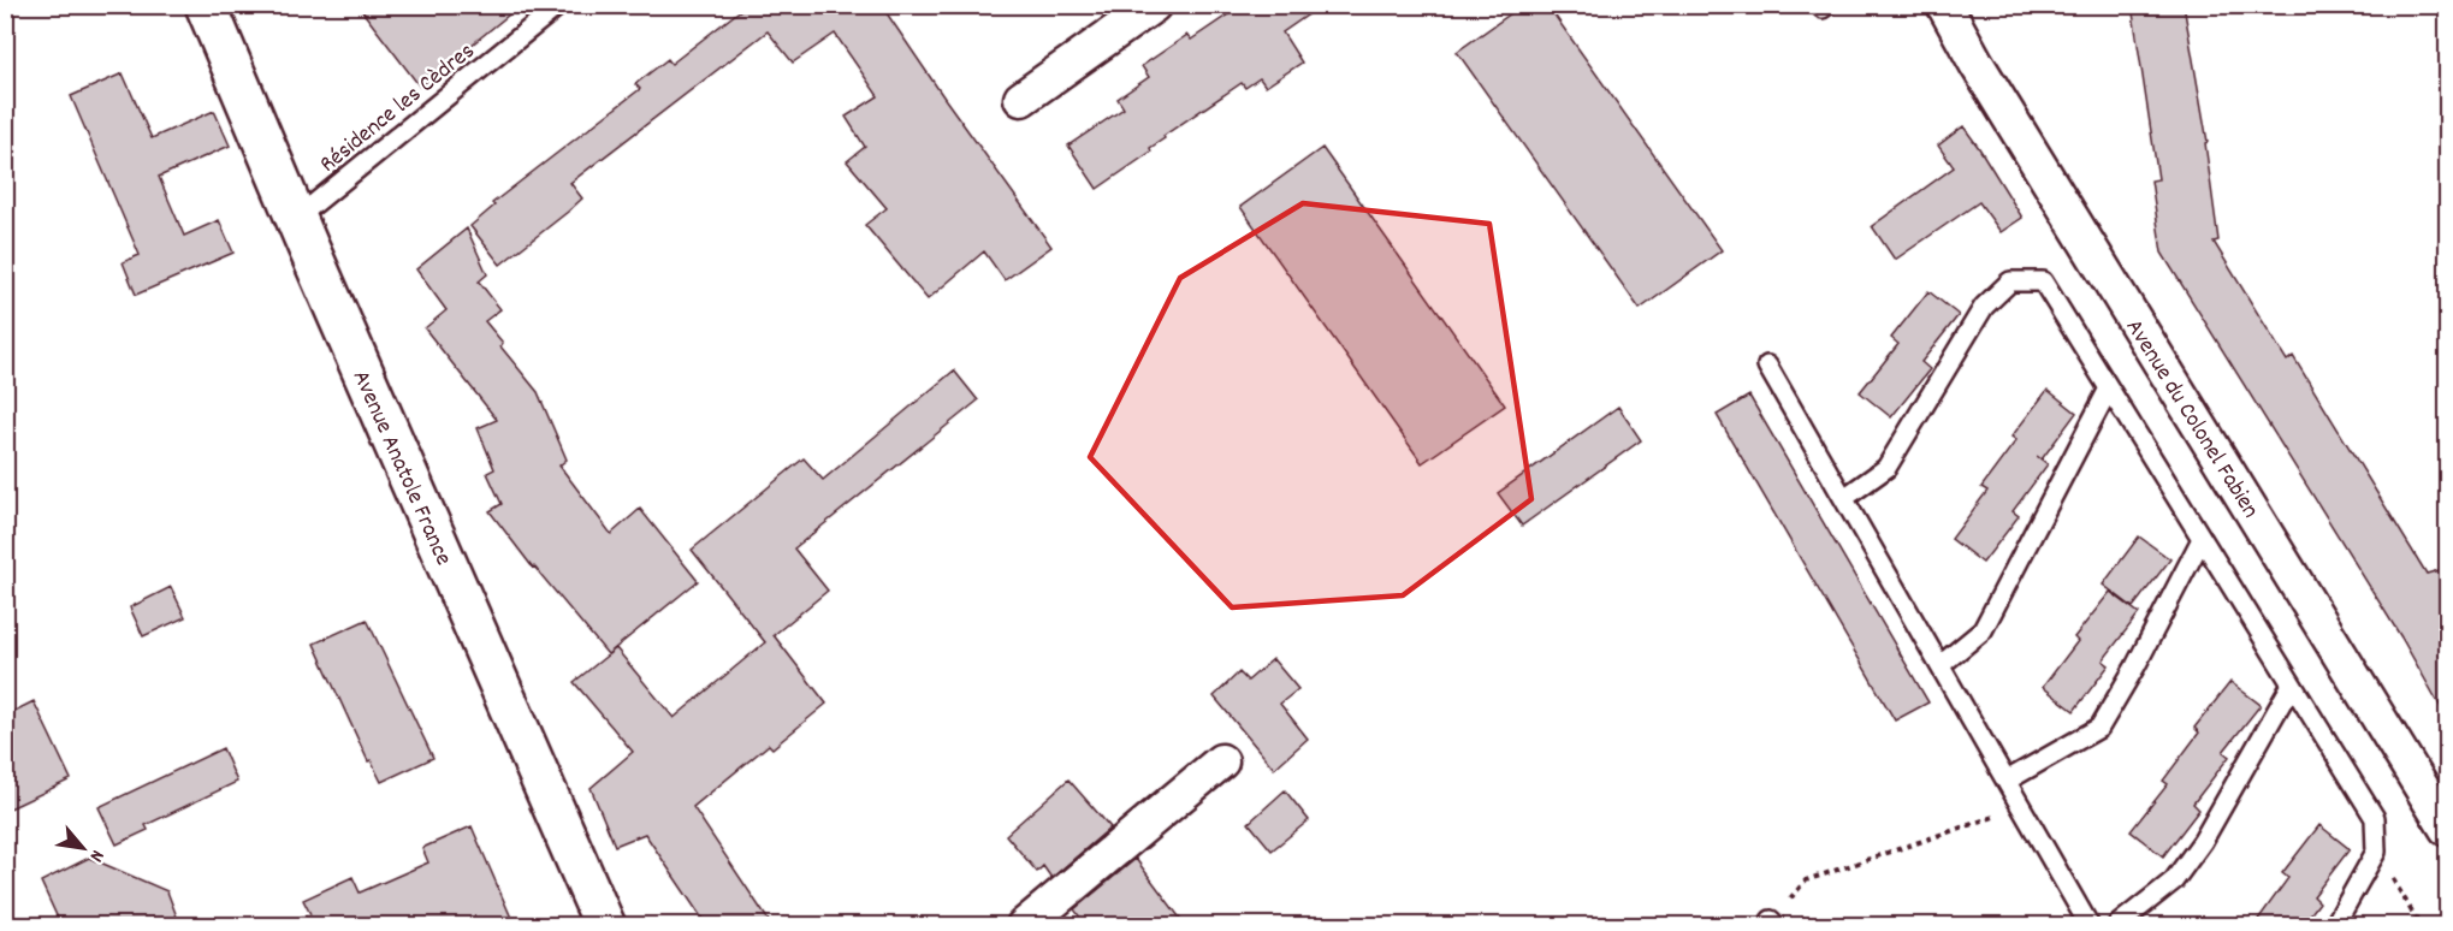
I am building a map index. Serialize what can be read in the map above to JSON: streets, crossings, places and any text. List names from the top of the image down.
{
  "streets": {
    "main road": ["Avenue Anatole France"],
    "street": ["Avenue du Colonel Fabien"],
    "lane": ["Résidence les Cèdres"]
  },
  "crossings": [
    ["Résidence les Cèdres", "Avenue Anatole France"]
  ],
  "north": "bottom right"
}
